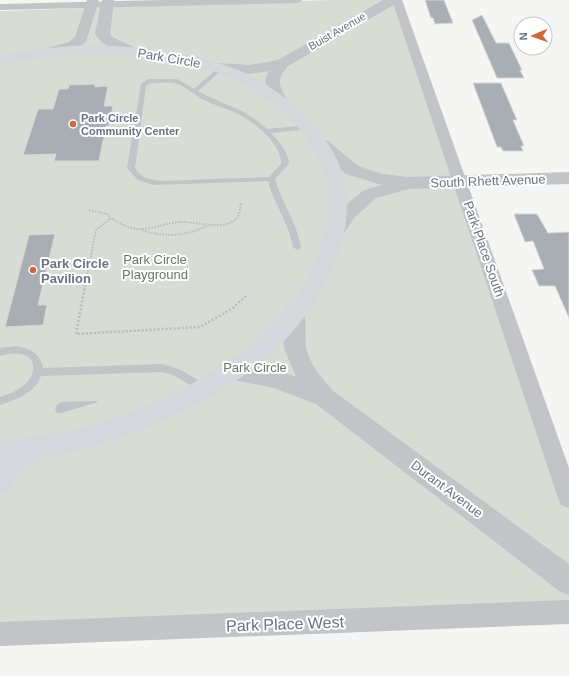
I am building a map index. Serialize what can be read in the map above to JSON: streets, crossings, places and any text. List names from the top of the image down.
{
  "streets": {
    "main road": ["Park Circle"],
    "street": [
      "Buist Avenue",
      "South Rhett Avenue",
      "Park Place South",
      "Durant Avenue",
      "Park Place West"
    ]
  },
  "crossings": [
    ["Buist Avenue", "Park Circle"],
    ["Park Circle", "South Rhett Avenue"],
    ["Park Circle", "Durant Avenue"],
    ["South Rhett Avenue", "Park Place South"]
  ],
  "parks": ["Park Circle Playground", "Park Circle"],
  "places": ["Park Circle Community Center", "Park Circle Pavilion"],
  "north": "left"
}
